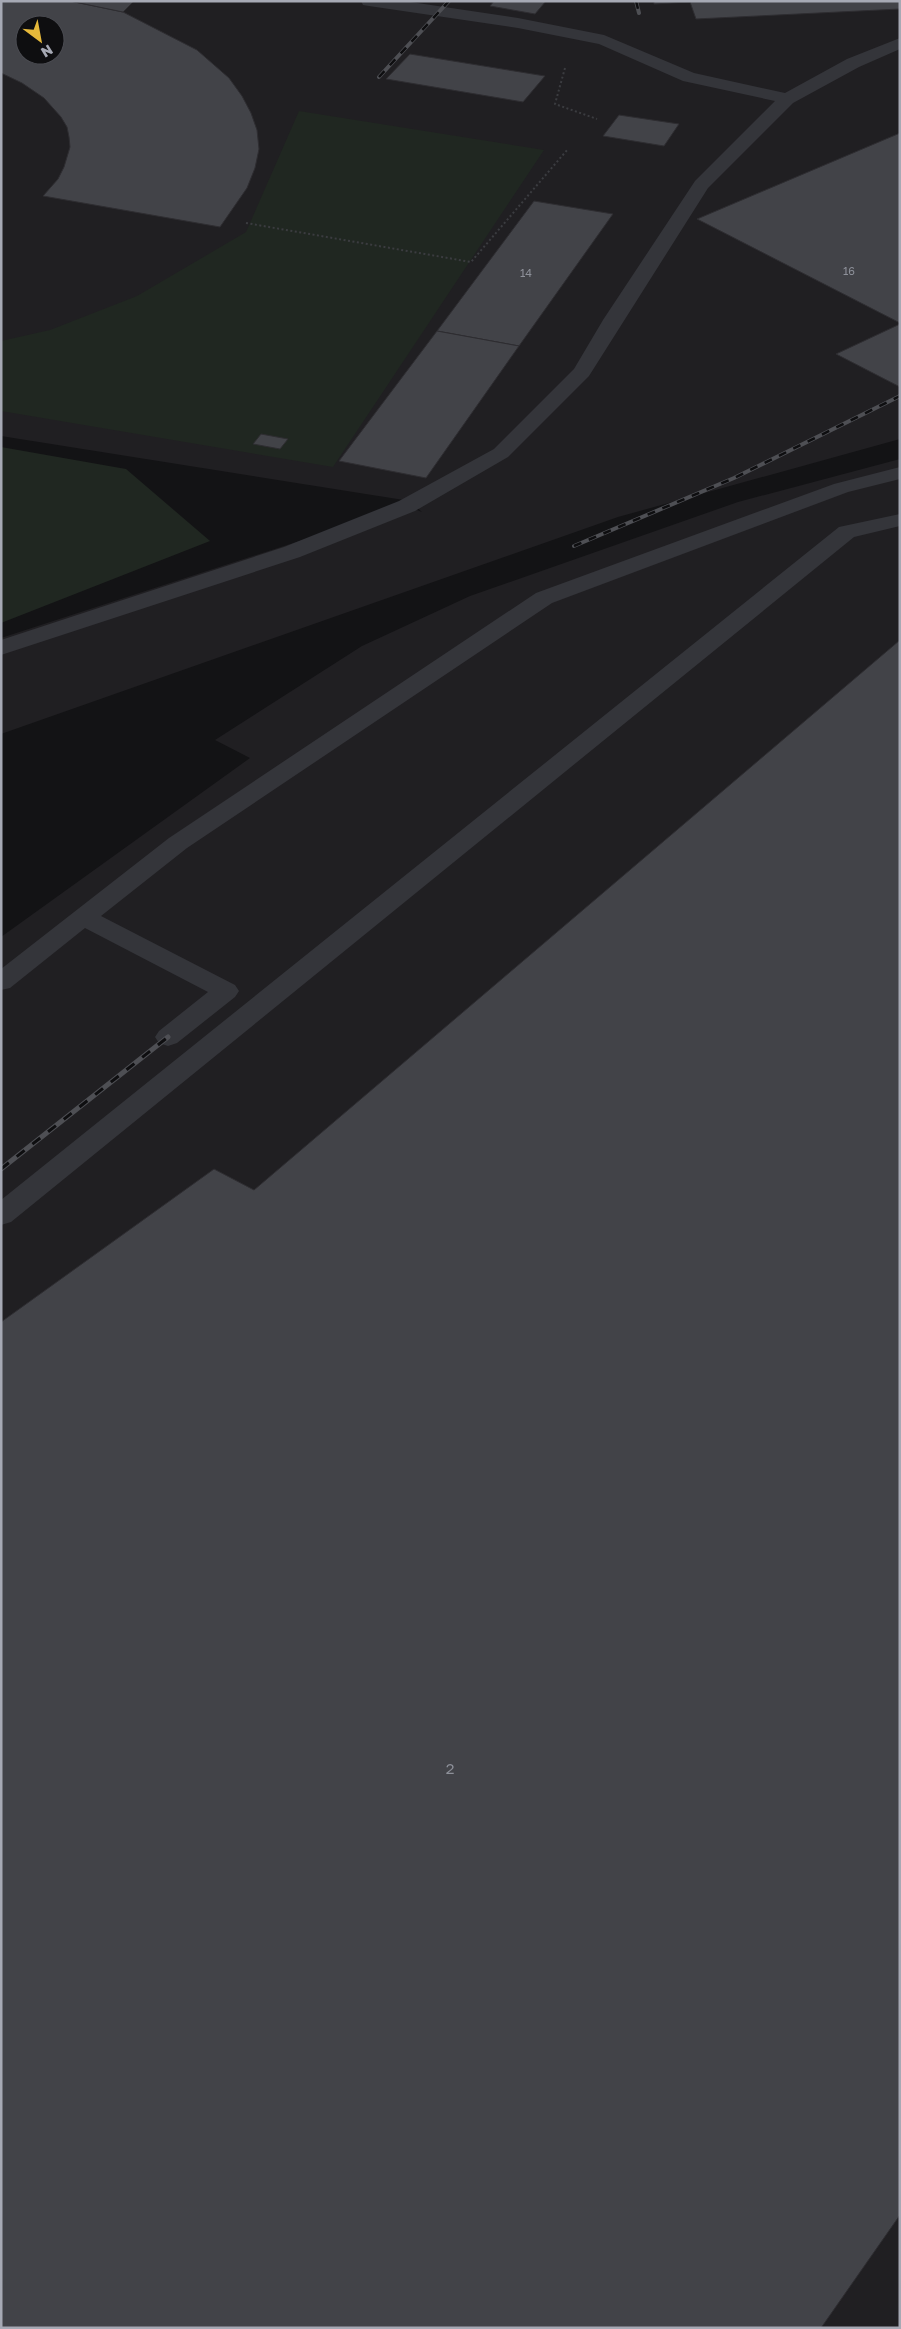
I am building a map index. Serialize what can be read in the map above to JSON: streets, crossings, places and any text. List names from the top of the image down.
{
  "house_numbers": ["16", "14", "2"],
  "north": "bottom right"
}
